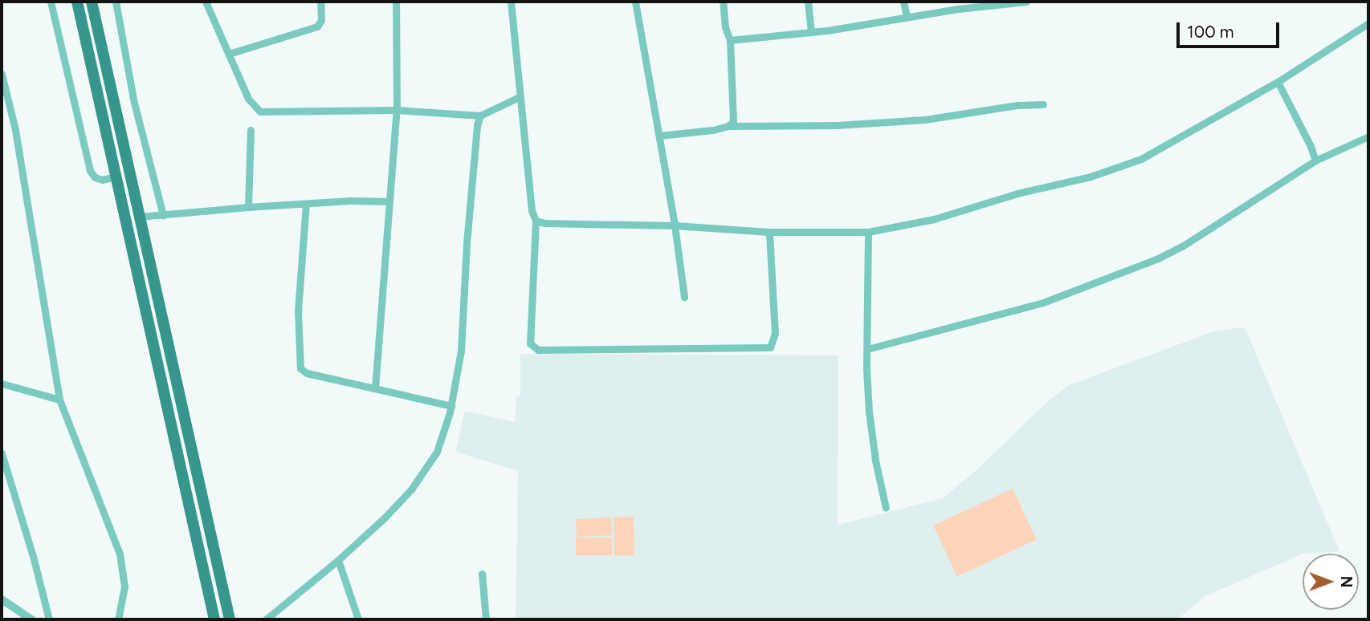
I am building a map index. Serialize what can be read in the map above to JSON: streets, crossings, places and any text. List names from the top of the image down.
{
  "scale_bar": "100 m",
  "north": "right"
}
